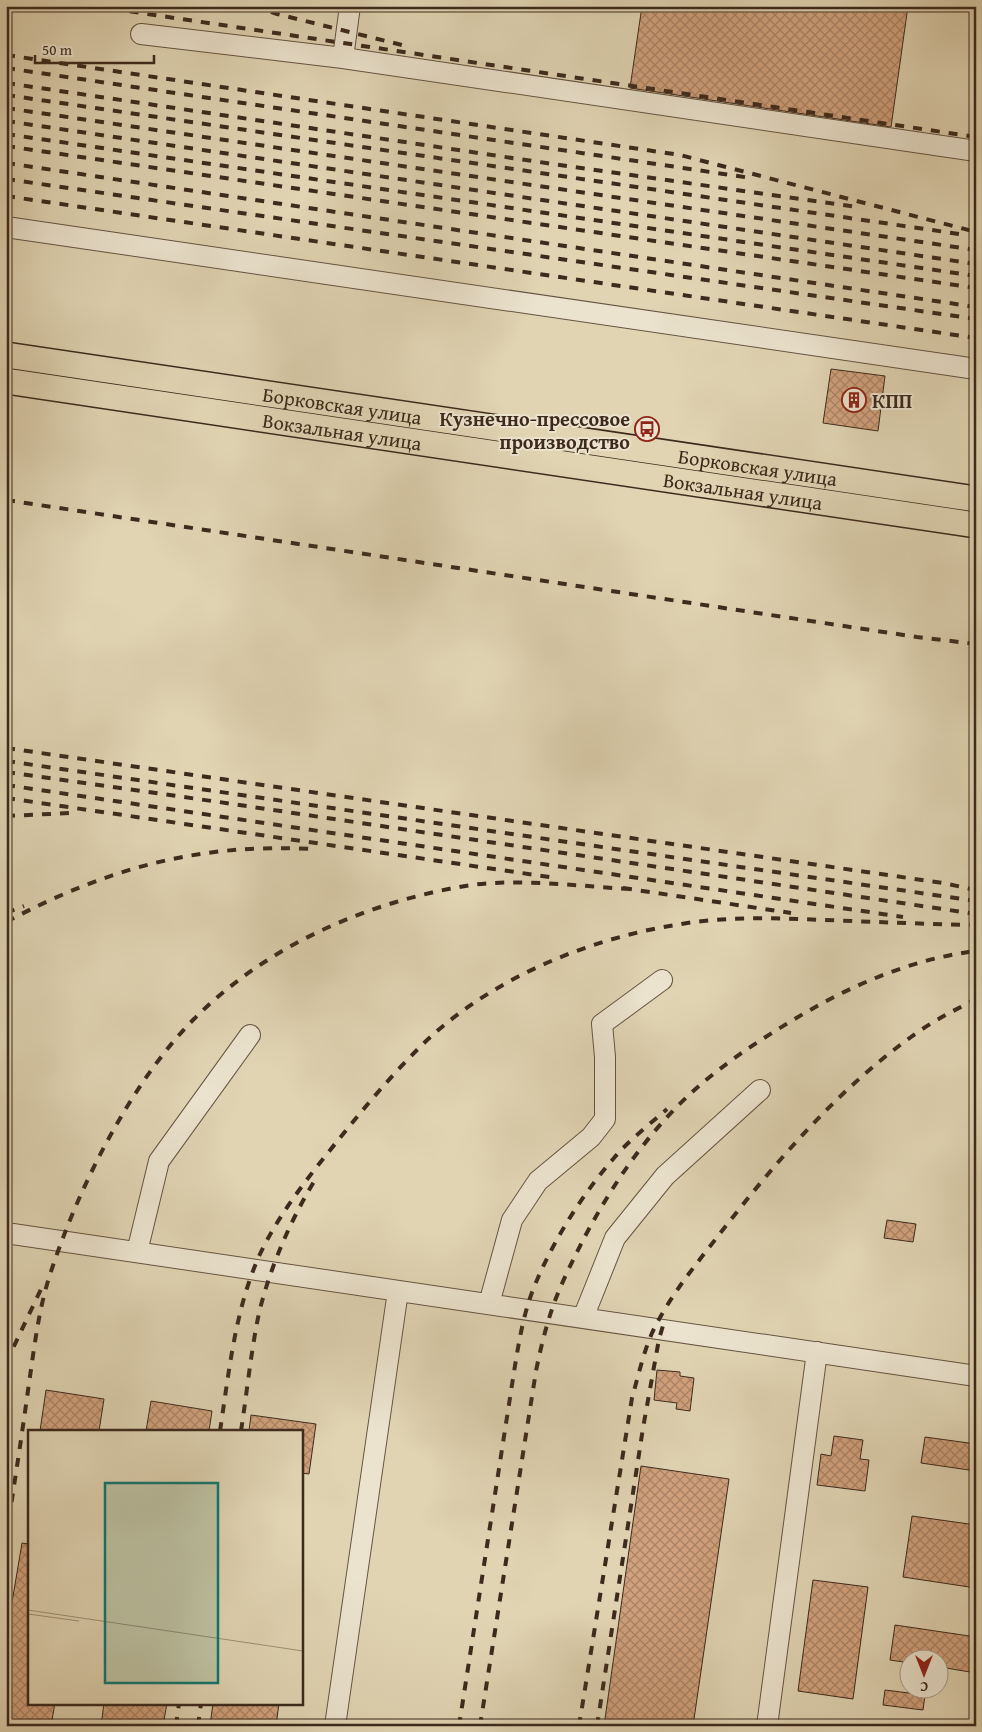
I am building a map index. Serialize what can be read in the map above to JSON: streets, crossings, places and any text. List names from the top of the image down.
{
  "streets": {
    "main road": ["Борковская улица", "Вокзальная улица"]
  },
  "places": {
    "building": ["КПП"],
    "bus stop": ["Кузнечно-прессовое производство"]
  },
  "scale_bar": "50 m",
  "north": "bottom"
}
